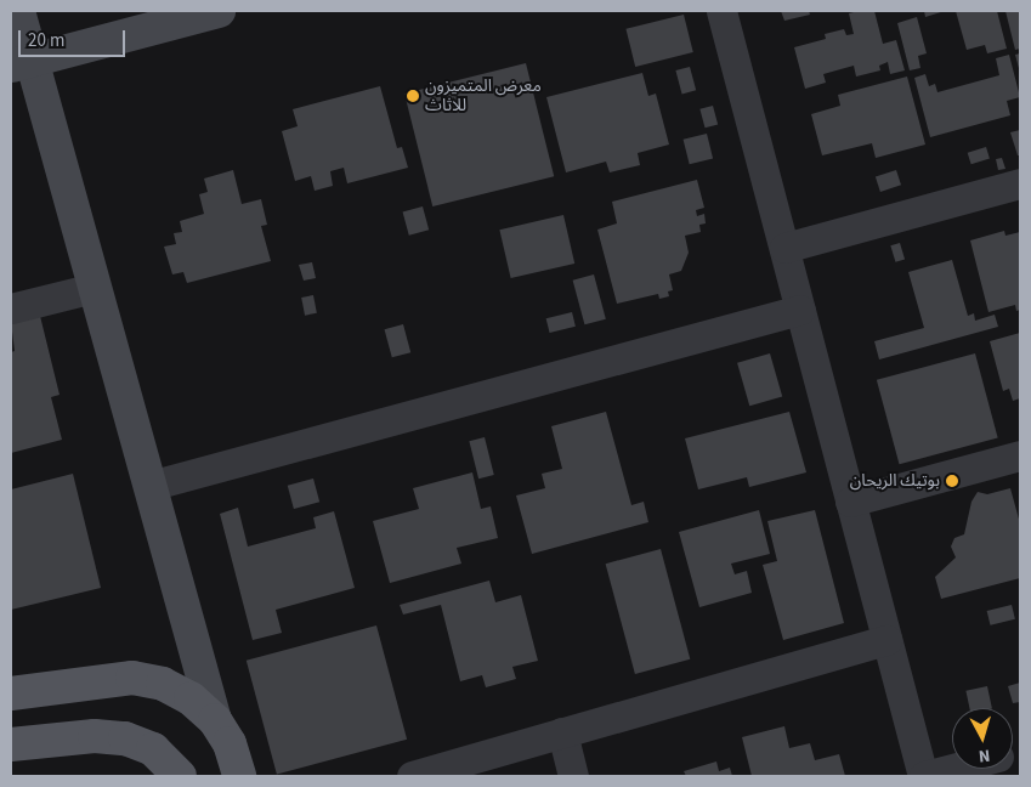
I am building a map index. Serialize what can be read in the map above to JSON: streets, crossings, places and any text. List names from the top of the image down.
{
  "places": ["معرض المتميزون للاثاث", "بوتيك الريحان"],
  "scale_bar": "20 m",
  "north": "bottom"
}
